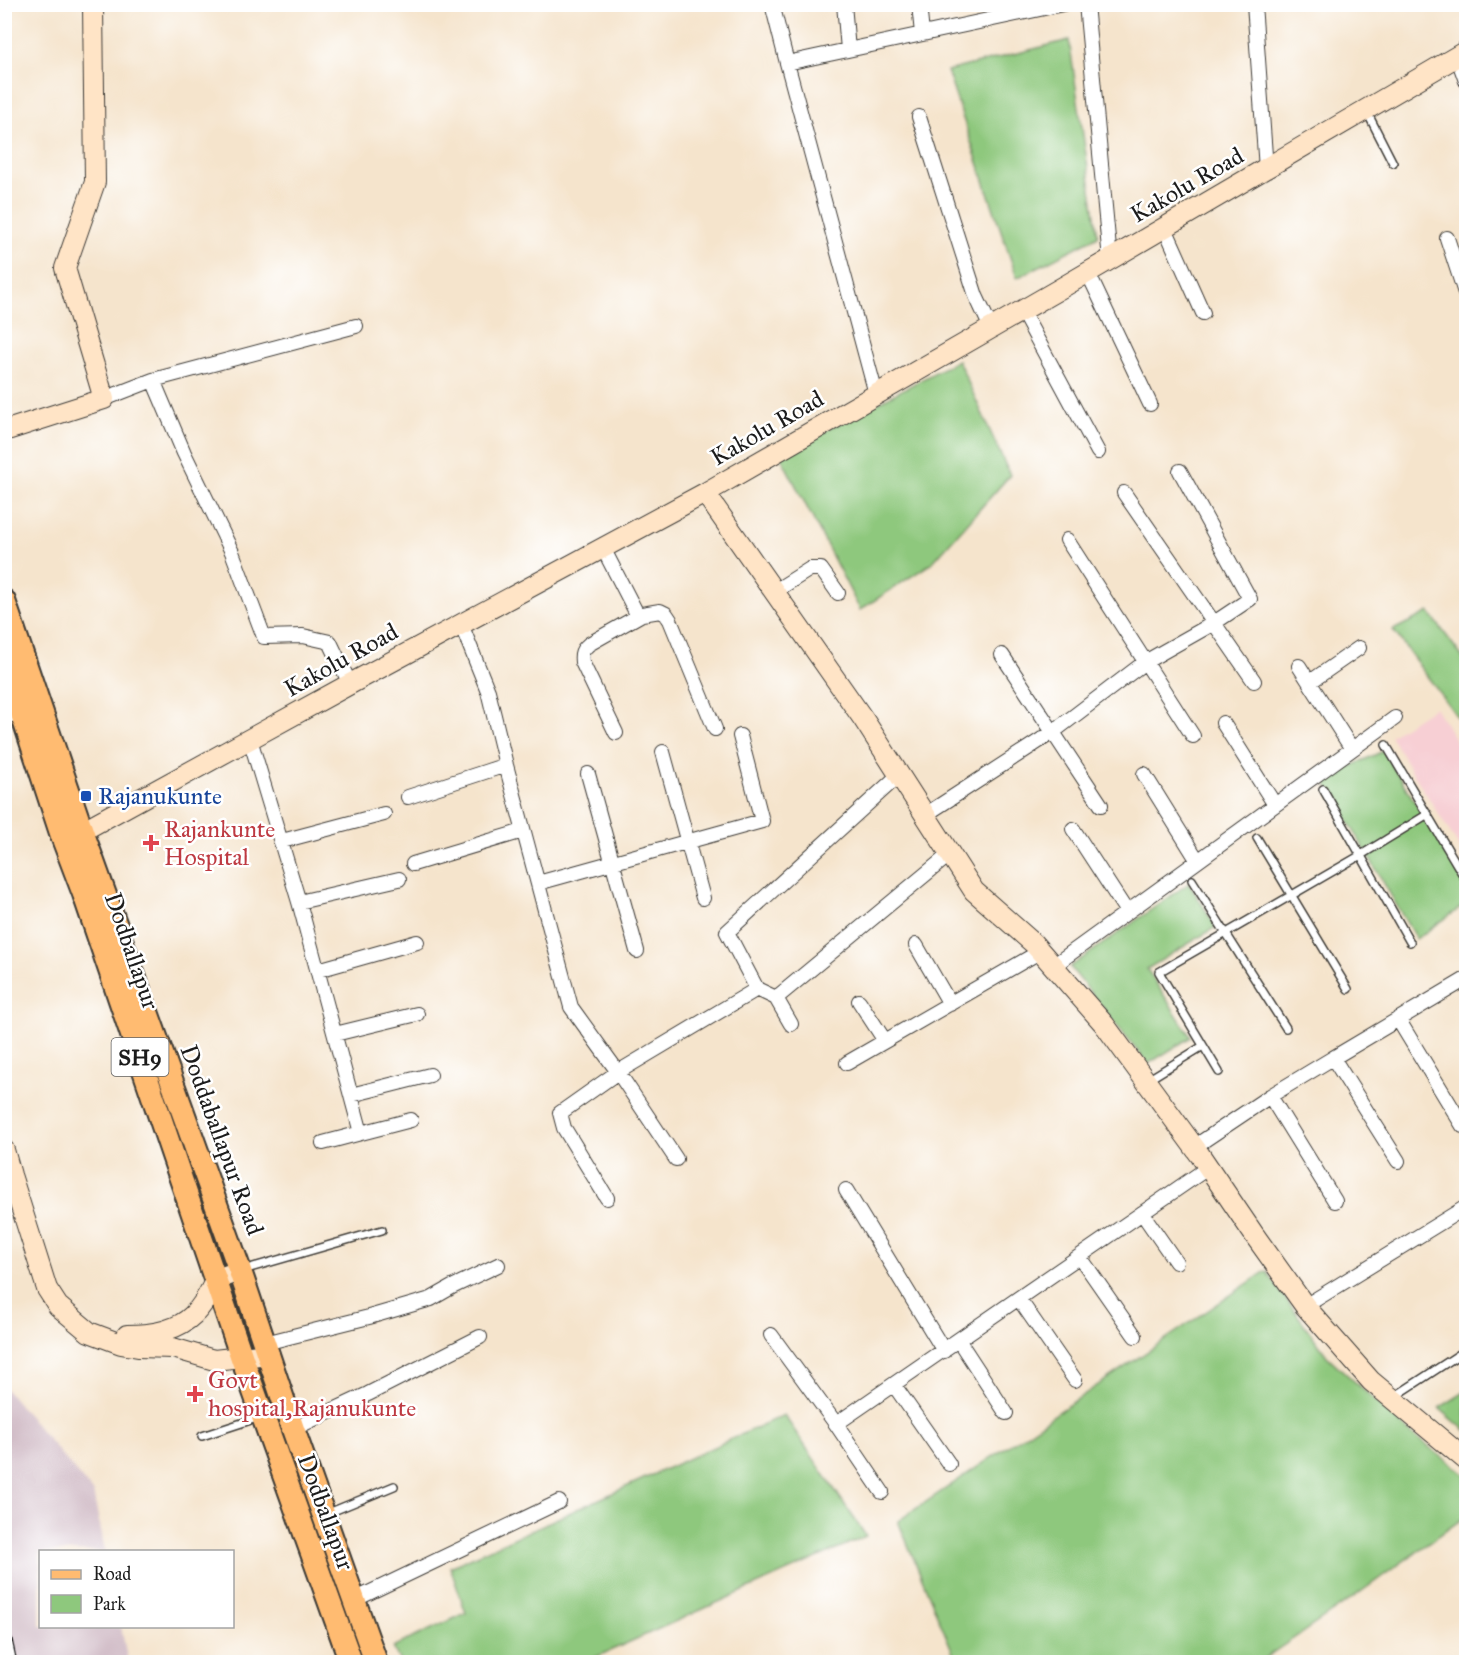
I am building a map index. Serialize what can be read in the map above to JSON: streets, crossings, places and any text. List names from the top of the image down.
{
  "streets": {
    "main road": [
      "Kakolu Road",
      "Dodballapur",
      "SH9",
      "Doddaballapur Road"
    ]
  },
  "crossings": [
    ["Kakolu Road", "Dodballapur"],
    ["Kakolu Road", "Doddaballapur Road"],
    ["Dodballapur", "Doddaballapur Road"]
  ],
  "places": {
    "transit": ["Rajanukunte"],
    "health": ["Rajankunte Hospital", "Govt hospital,Rajanukunte"]
  },
  "legend": ["Road", "Park"]
}
